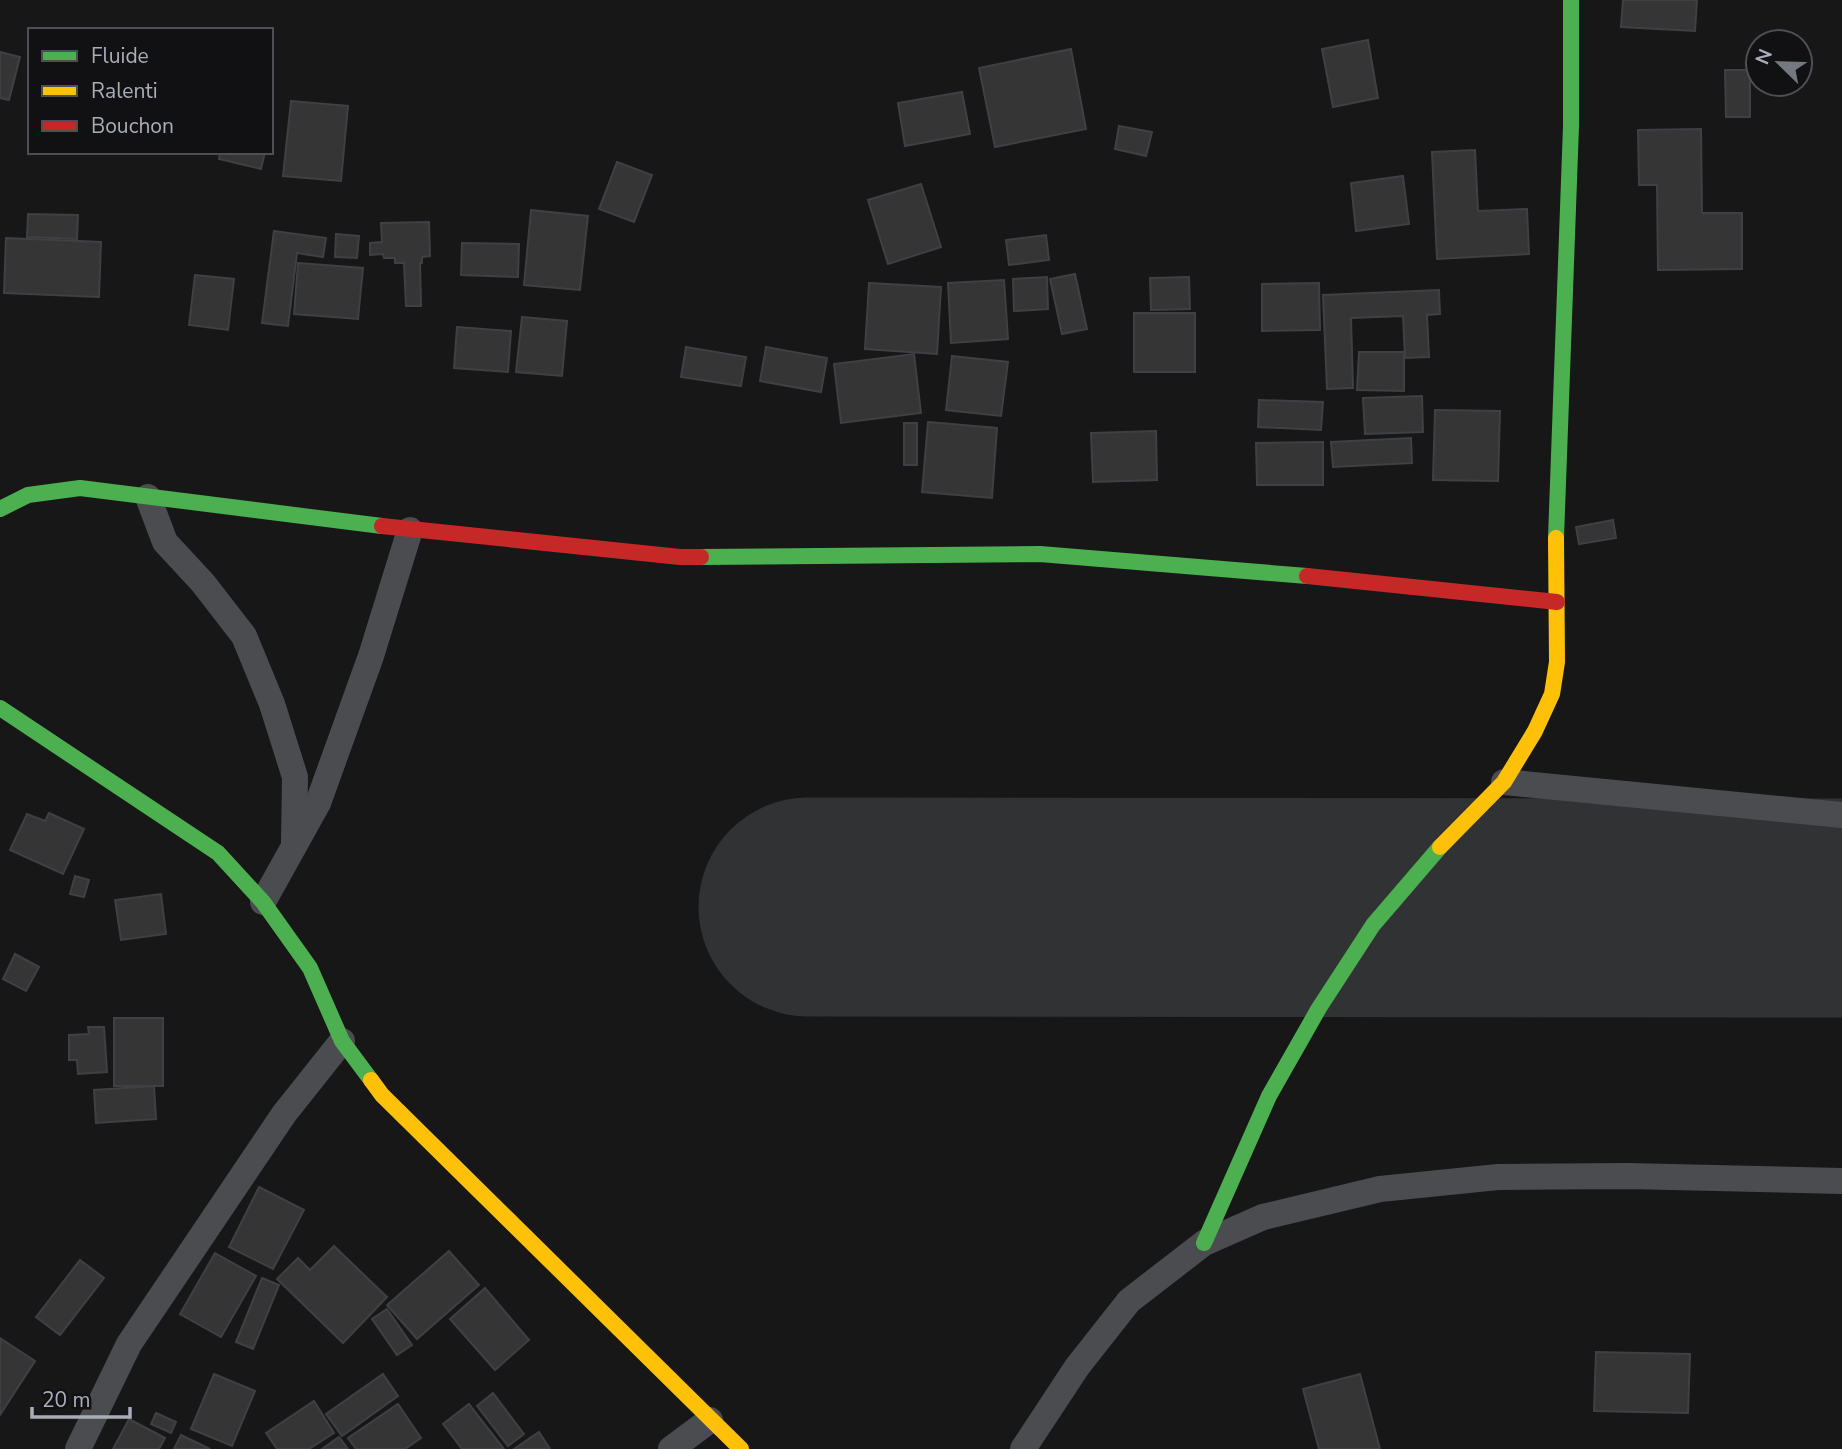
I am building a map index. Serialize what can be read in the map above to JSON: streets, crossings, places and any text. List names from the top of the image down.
{
  "legend": ["Fluide", "Ralenti", "Bouchon"],
  "scale_bar": "20 m",
  "north": "top left"
}
